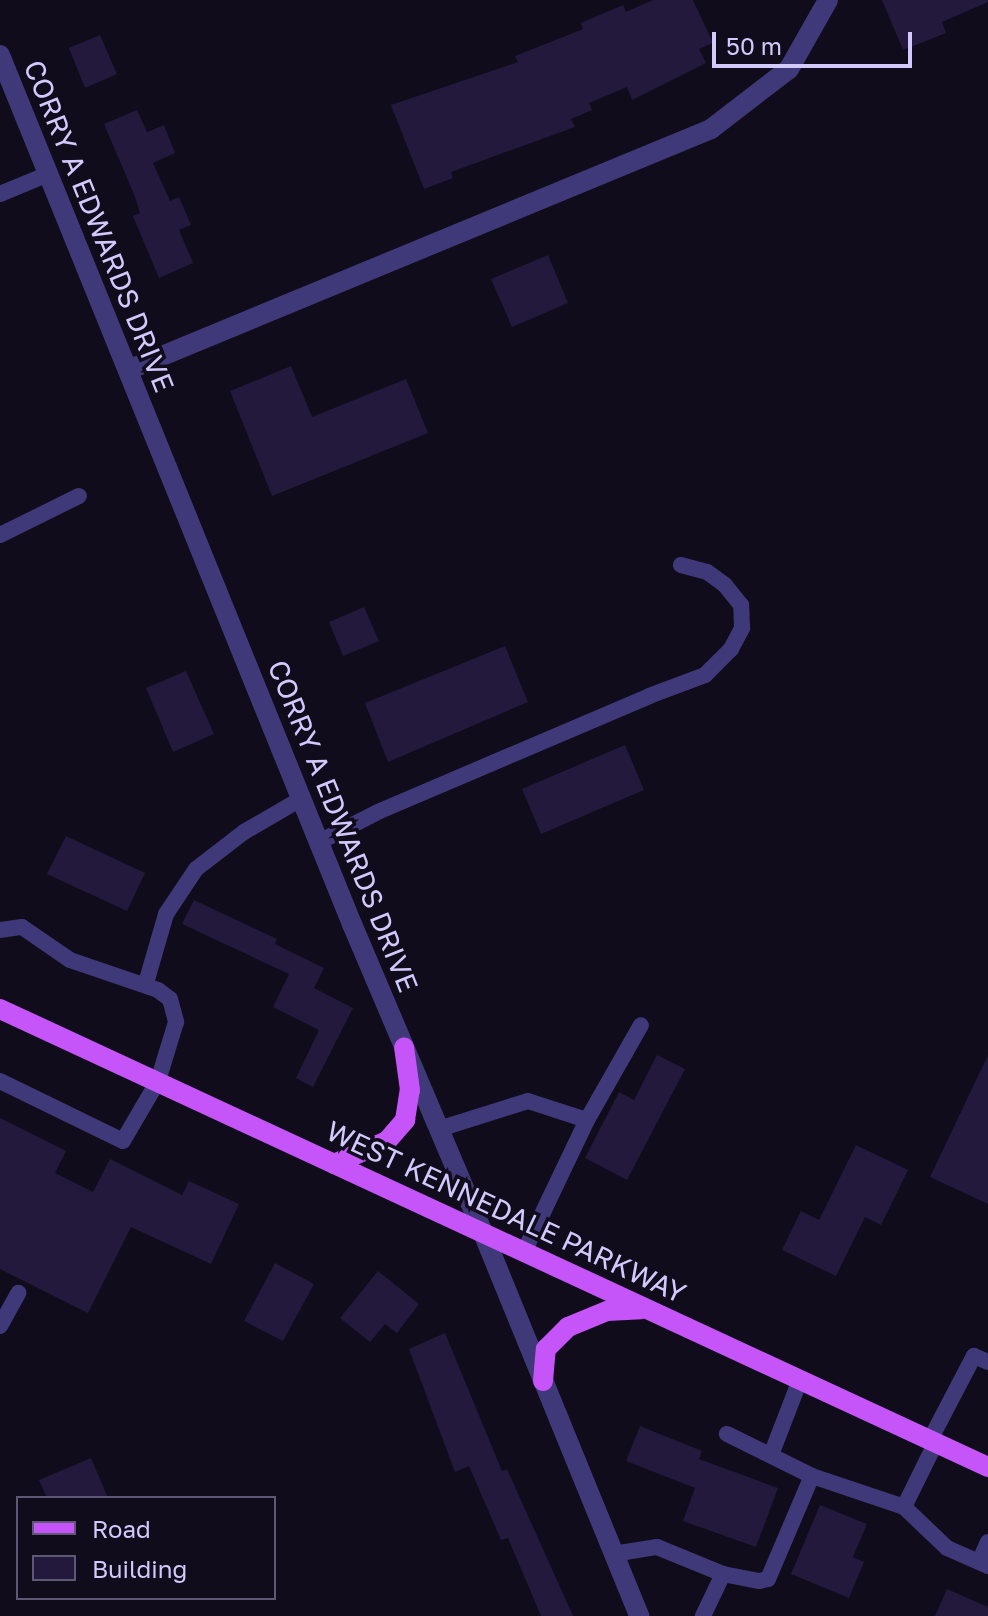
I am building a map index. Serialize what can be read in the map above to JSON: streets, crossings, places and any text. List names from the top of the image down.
{
  "streets": {
    "main road": ["WEST KENNEDALE PARKWAY"],
    "street": ["CORRY A EDWARDS DRIVE"]
  },
  "crossings": [
    ["CORRY A EDWARDS DRIVE", "WEST KENNEDALE PARKWAY"]
  ],
  "legend": ["Road", "Building"],
  "scale_bar": "50 m"
}
